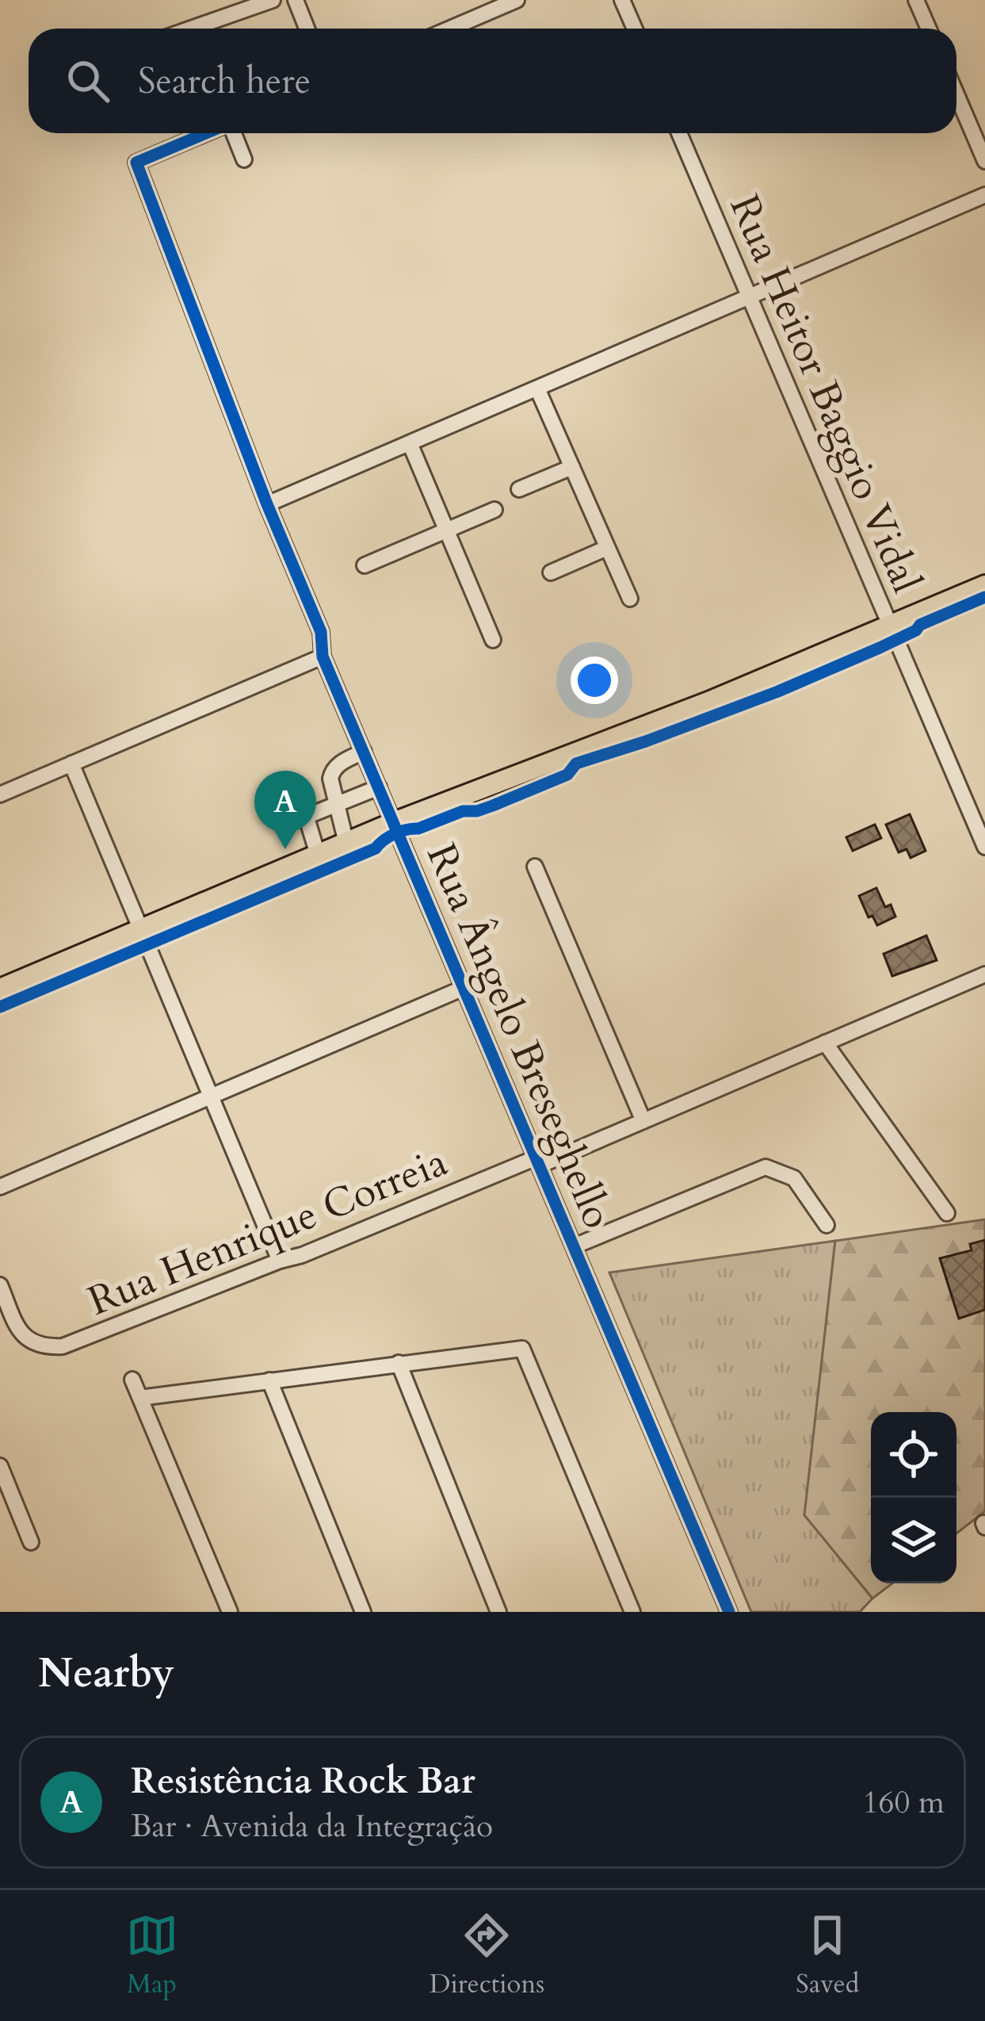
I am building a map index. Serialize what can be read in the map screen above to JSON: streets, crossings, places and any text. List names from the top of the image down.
{
  "streets": {
    "street": ["Rua Heitor Baggio Vidal", "Rua Ângelo Breseghello", "Rua Henrique Correia"]
  },
  "crossings": [
    ["Rua Ângelo Breseghello", "Rua Henrique Correia"]
  ],
  "page": {
    "search": "Search here",
    "pins": "A",
    "heading": "Nearby",
    "list": [
      {
        "mark": "A",
        "name": "Resistência Rock Bar",
        "note": "Bar · Avenida da Integração",
        "value": "160 m"
      }
    ],
    "nav": ["Map", "Directions", "Saved"]
  }
}
